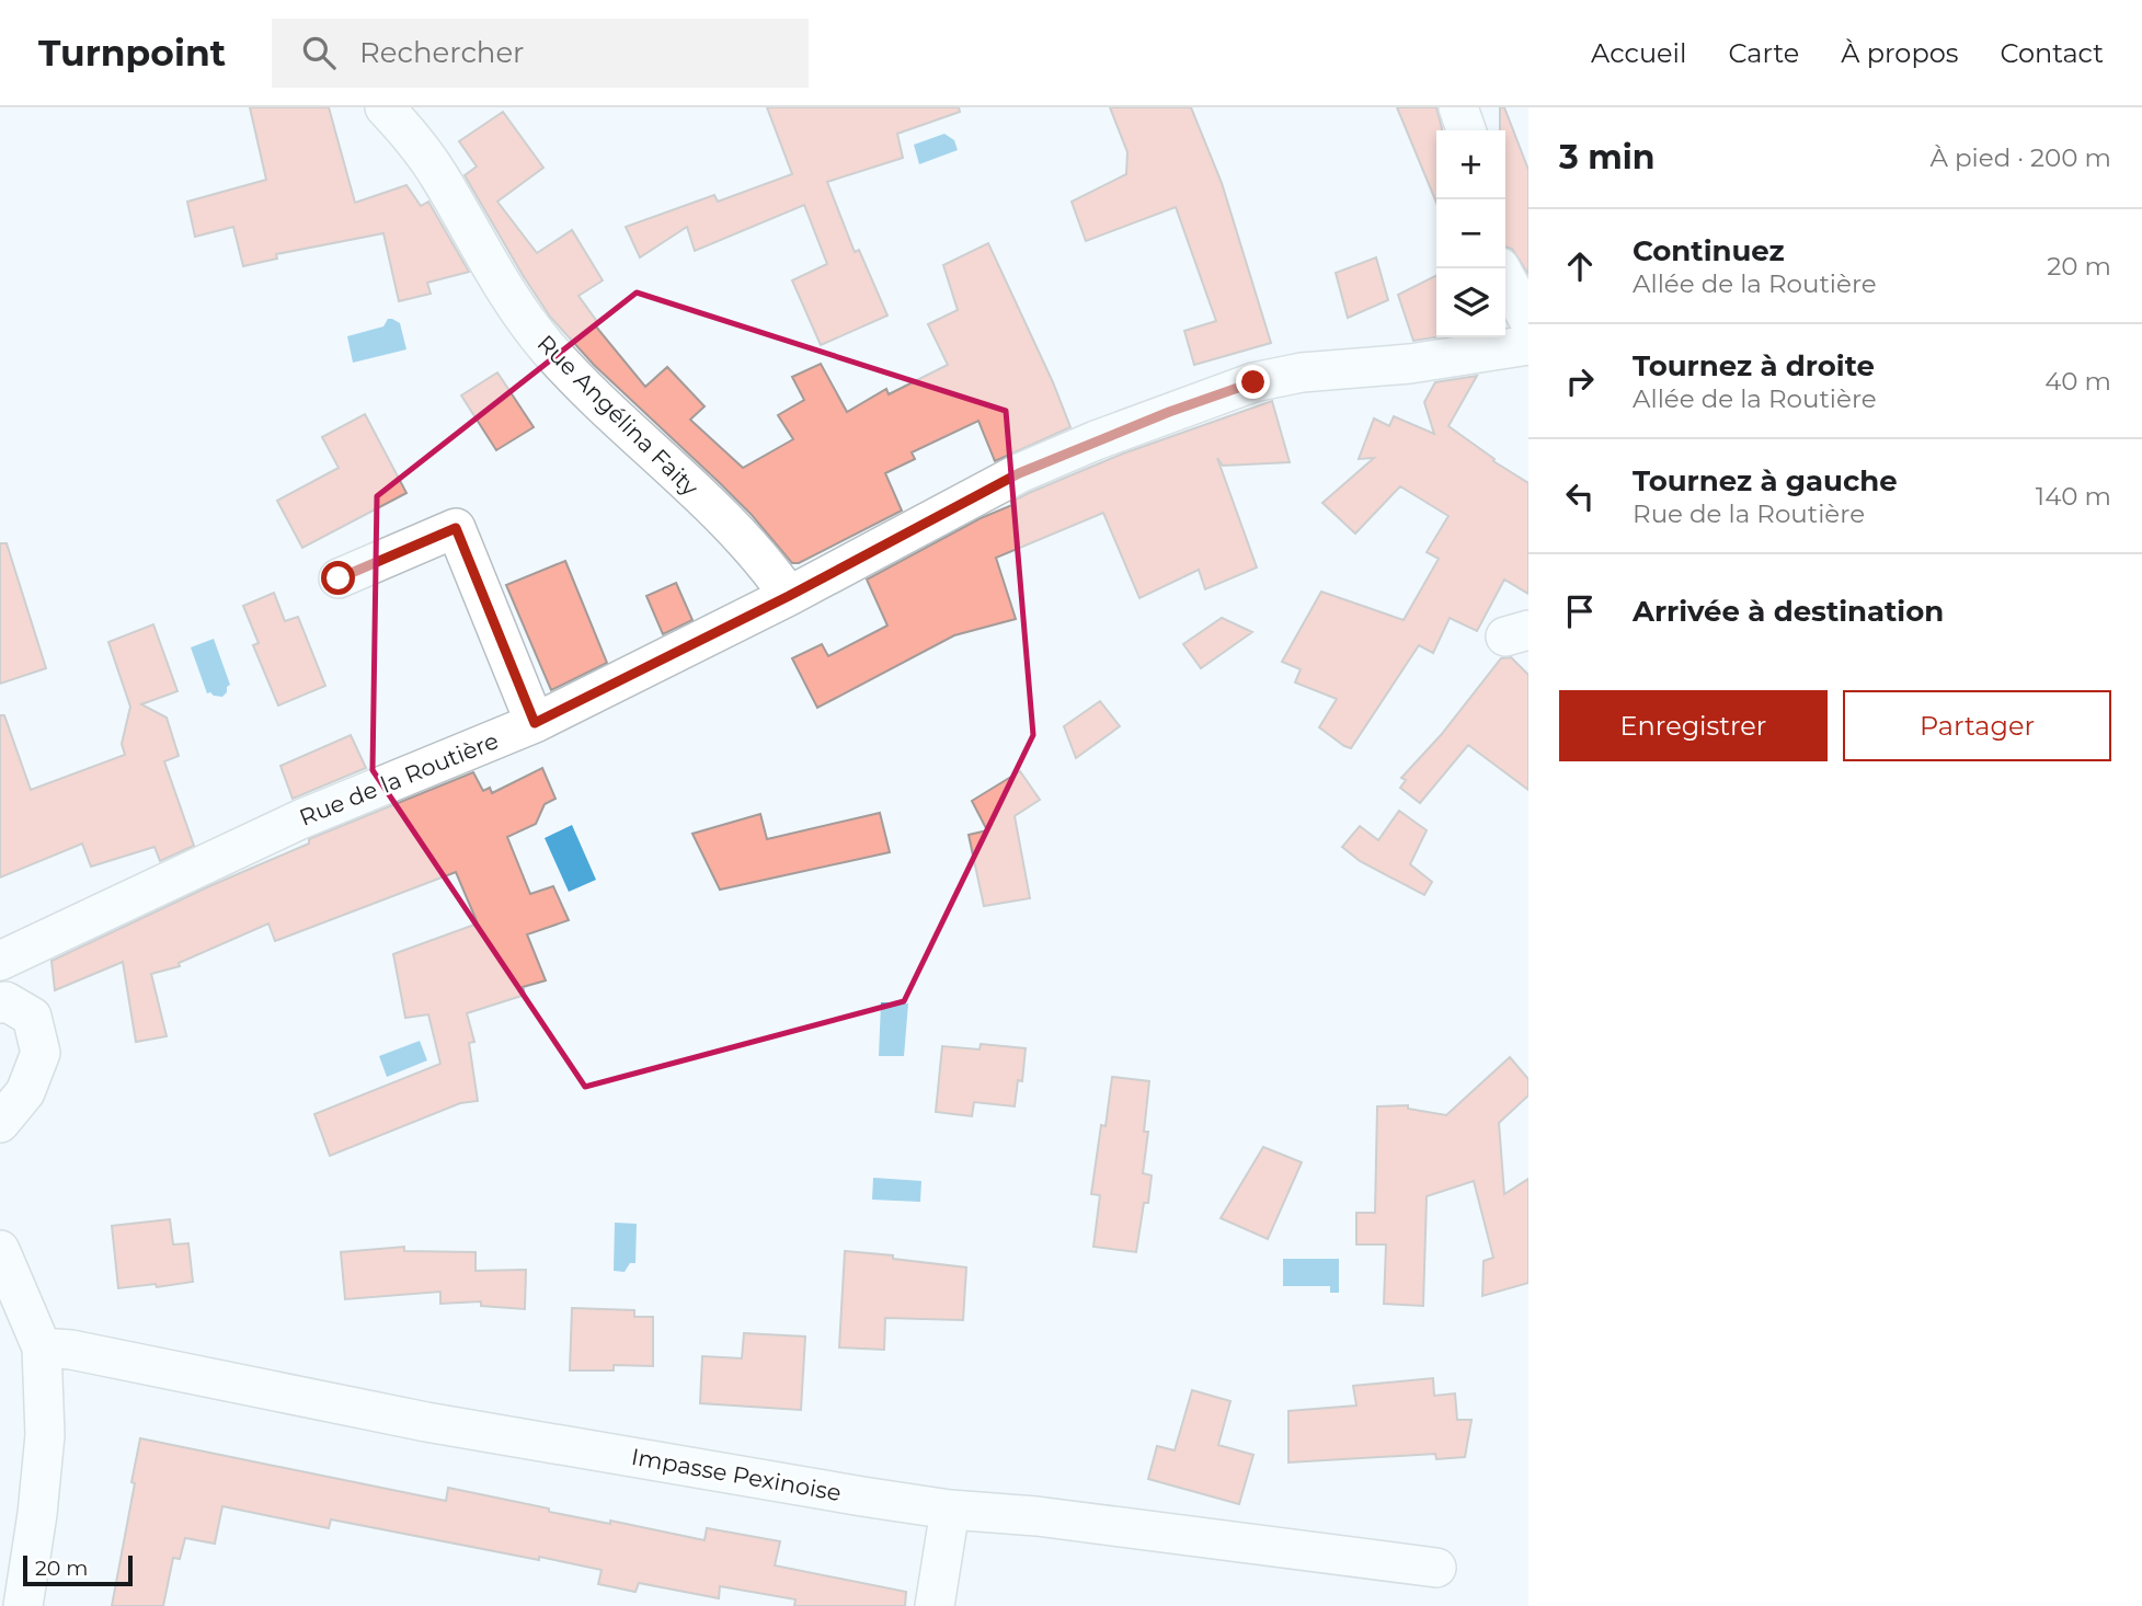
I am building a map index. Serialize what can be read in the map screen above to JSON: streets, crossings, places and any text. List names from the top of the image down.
{
  "streets": {
    "street": ["Rue Angélina Faity", "Rue de la Routière", "Impasse Pexinoise"]
  },
  "crossings": [
    ["Rue Angélina Faity", "Rue de la Routière"]
  ],
  "scale_bar": "20 m",
  "page": {
    "header": "Turnpoint",
    "search": "Rechercher",
    "nav": [
      "Accueil",
      "Carte",
      "À propos",
      "Contact"
    ],
    "heading": ["3 min", "À pied · 200 m"],
    "map_buttons": ["+", "−"],
    "list": [
      ["Continuez", "Allée de la Routière", "20 m"],
      ["Tournez à droite", "Allée de la Routière", "40 m"],
      ["Tournez à gauche", "Rue de la Routière", "140 m"],
      "Arrivée à destination"
    ],
    "buttons": ["Enregistrer", "Partager"],
    "scale": "20 m"
  }
}
